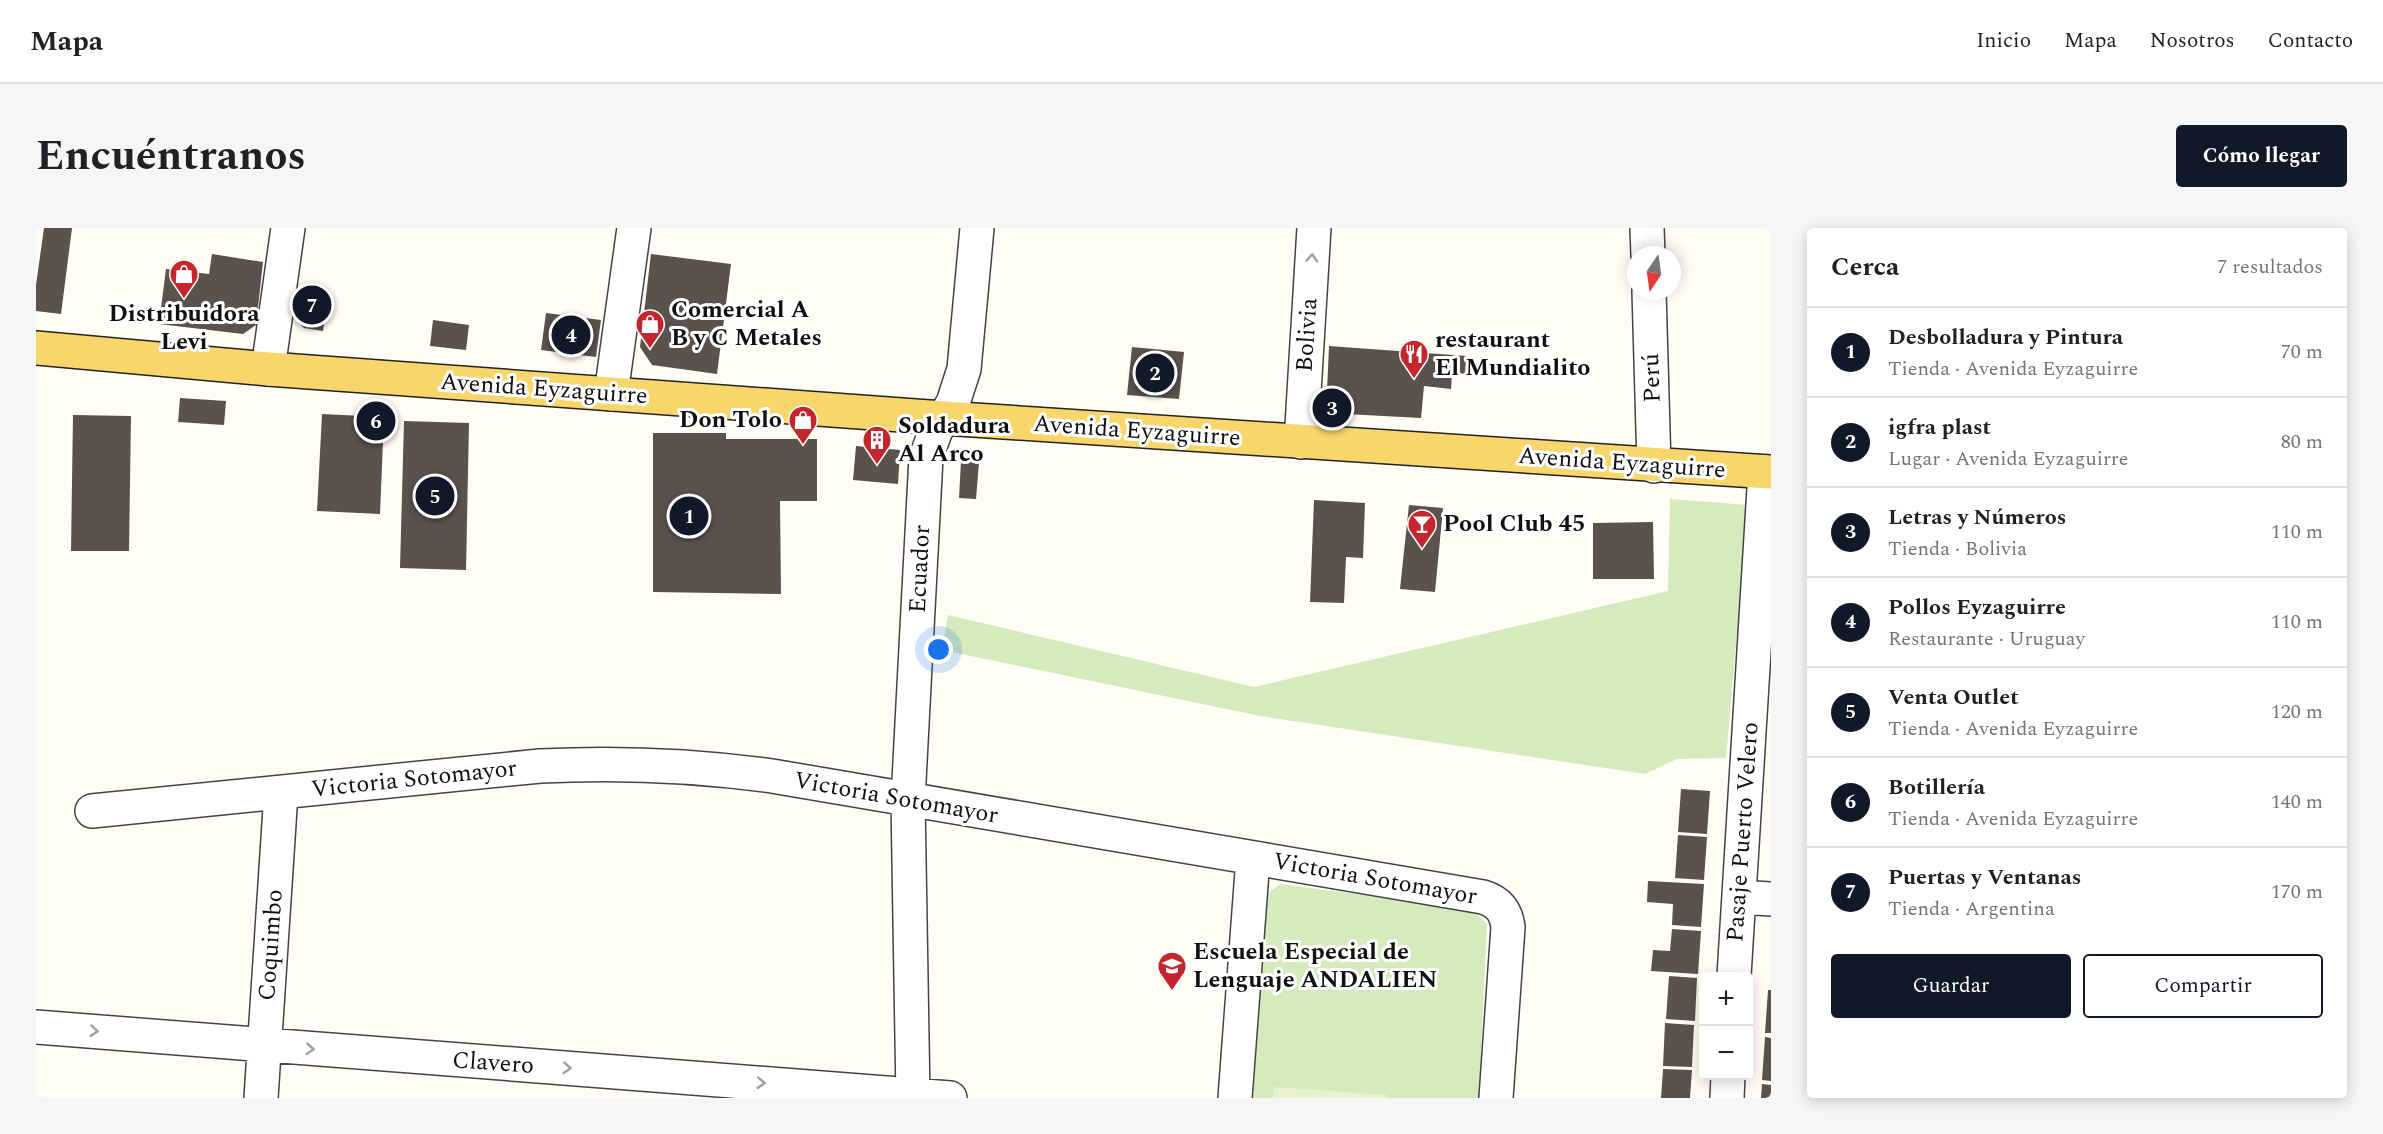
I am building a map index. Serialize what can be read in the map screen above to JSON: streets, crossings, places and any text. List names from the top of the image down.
{
  "streets": {
    "main road": ["Avenida Eyzaguirre"],
    "street": [
      "Bolivia",
      "Perú",
      "Ecuador",
      "Victoria Sotomayor",
      "Pasaje Puerto Velero",
      "Coquimbo",
      "Clavero"
    ]
  },
  "crossings": [
    ["Bolivia", "Avenida Eyzaguirre"],
    ["Perú", "Avenida Eyzaguirre"],
    ["Avenida Eyzaguirre", "Ecuador"],
    ["Avenida Eyzaguirre", "Pasaje Puerto Velero"],
    ["Ecuador", "Victoria Sotomayor"],
    ["Ecuador", "Clavero"],
    ["Victoria Sotomayor", "Coquimbo"],
    ["Coquimbo", "Clavero"]
  ],
  "one_way": ["Bolivia", "Clavero"],
  "places": {
    "shop": ["Distribuidora Levi", "Comercial A B y C Metales", "Don Tolo"],
    "restaurant": ["restaurant El Mundialito"],
    "building": ["Soldadura Al Arco"],
    "bar": ["Pool Club 45"],
    "school or university": ["Escuela Especial de Lenguaje ANDALIEN"]
  },
  "north": "bottom",
  "page": {
    "header": "Mapa",
    "nav": [
      "Inicio",
      "Mapa",
      "Nosotros",
      "Contacto"
    ],
    "title": "Encuéntranos",
    "buttons": [
      "Cómo llegar",
      ["Guardar", "Compartir"]
    ],
    "heading": ["Cerca", "7 resultados"],
    "pins": [
      "7",
      "4",
      "2",
      "3",
      "6",
      "5",
      "1"
    ],
    "list": [
      {
        "mark": "1",
        "name": "Desbolladura y Pintura",
        "note": "Tienda · Avenida Eyzaguirre",
        "value": "70 m"
      },
      {
        "mark": "2",
        "name": "igfra plast",
        "note": "Lugar · Avenida Eyzaguirre",
        "value": "80 m"
      },
      {
        "mark": "3",
        "name": "Letras y Números",
        "note": "Tienda · Bolivia",
        "value": "110 m"
      },
      {
        "mark": "4",
        "name": "Pollos Eyzaguirre",
        "note": "Restaurante · Uruguay",
        "value": "110 m"
      },
      {
        "mark": "5",
        "name": "Venta Outlet",
        "note": "Tienda · Avenida Eyzaguirre",
        "value": "120 m"
      },
      {
        "mark": "6",
        "name": "Botillería",
        "note": "Tienda · Avenida Eyzaguirre",
        "value": "140 m"
      },
      {
        "mark": "7",
        "name": "Puertas y Ventanas",
        "note": "Tienda · Argentina",
        "value": "170 m"
      }
    ],
    "map_buttons": ["+", "−"]
  }
}
